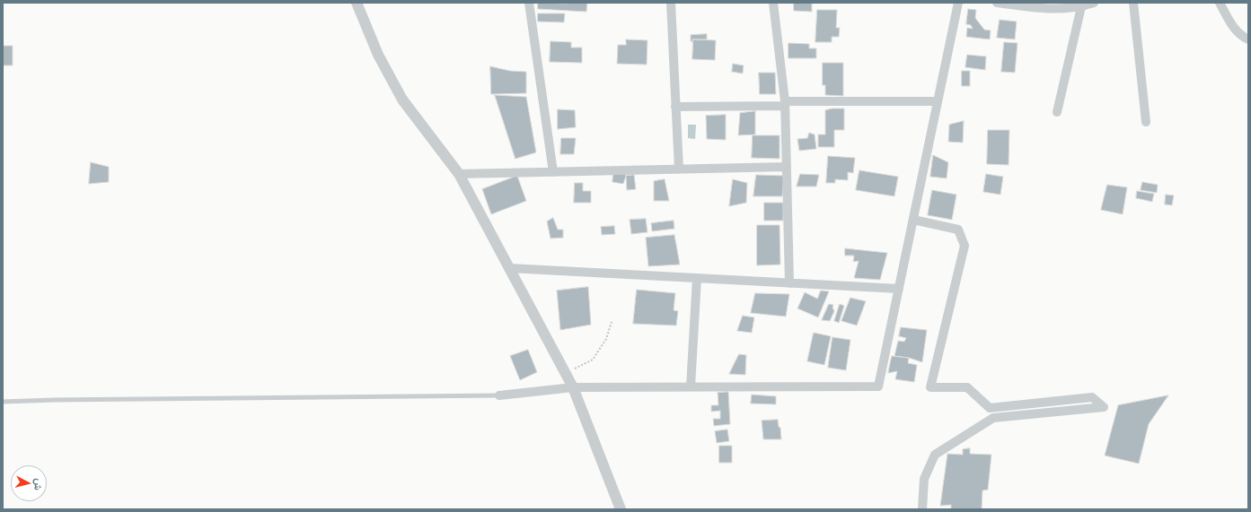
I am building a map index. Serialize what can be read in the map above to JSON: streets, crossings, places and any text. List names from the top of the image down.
{
  "north": "right"
}
